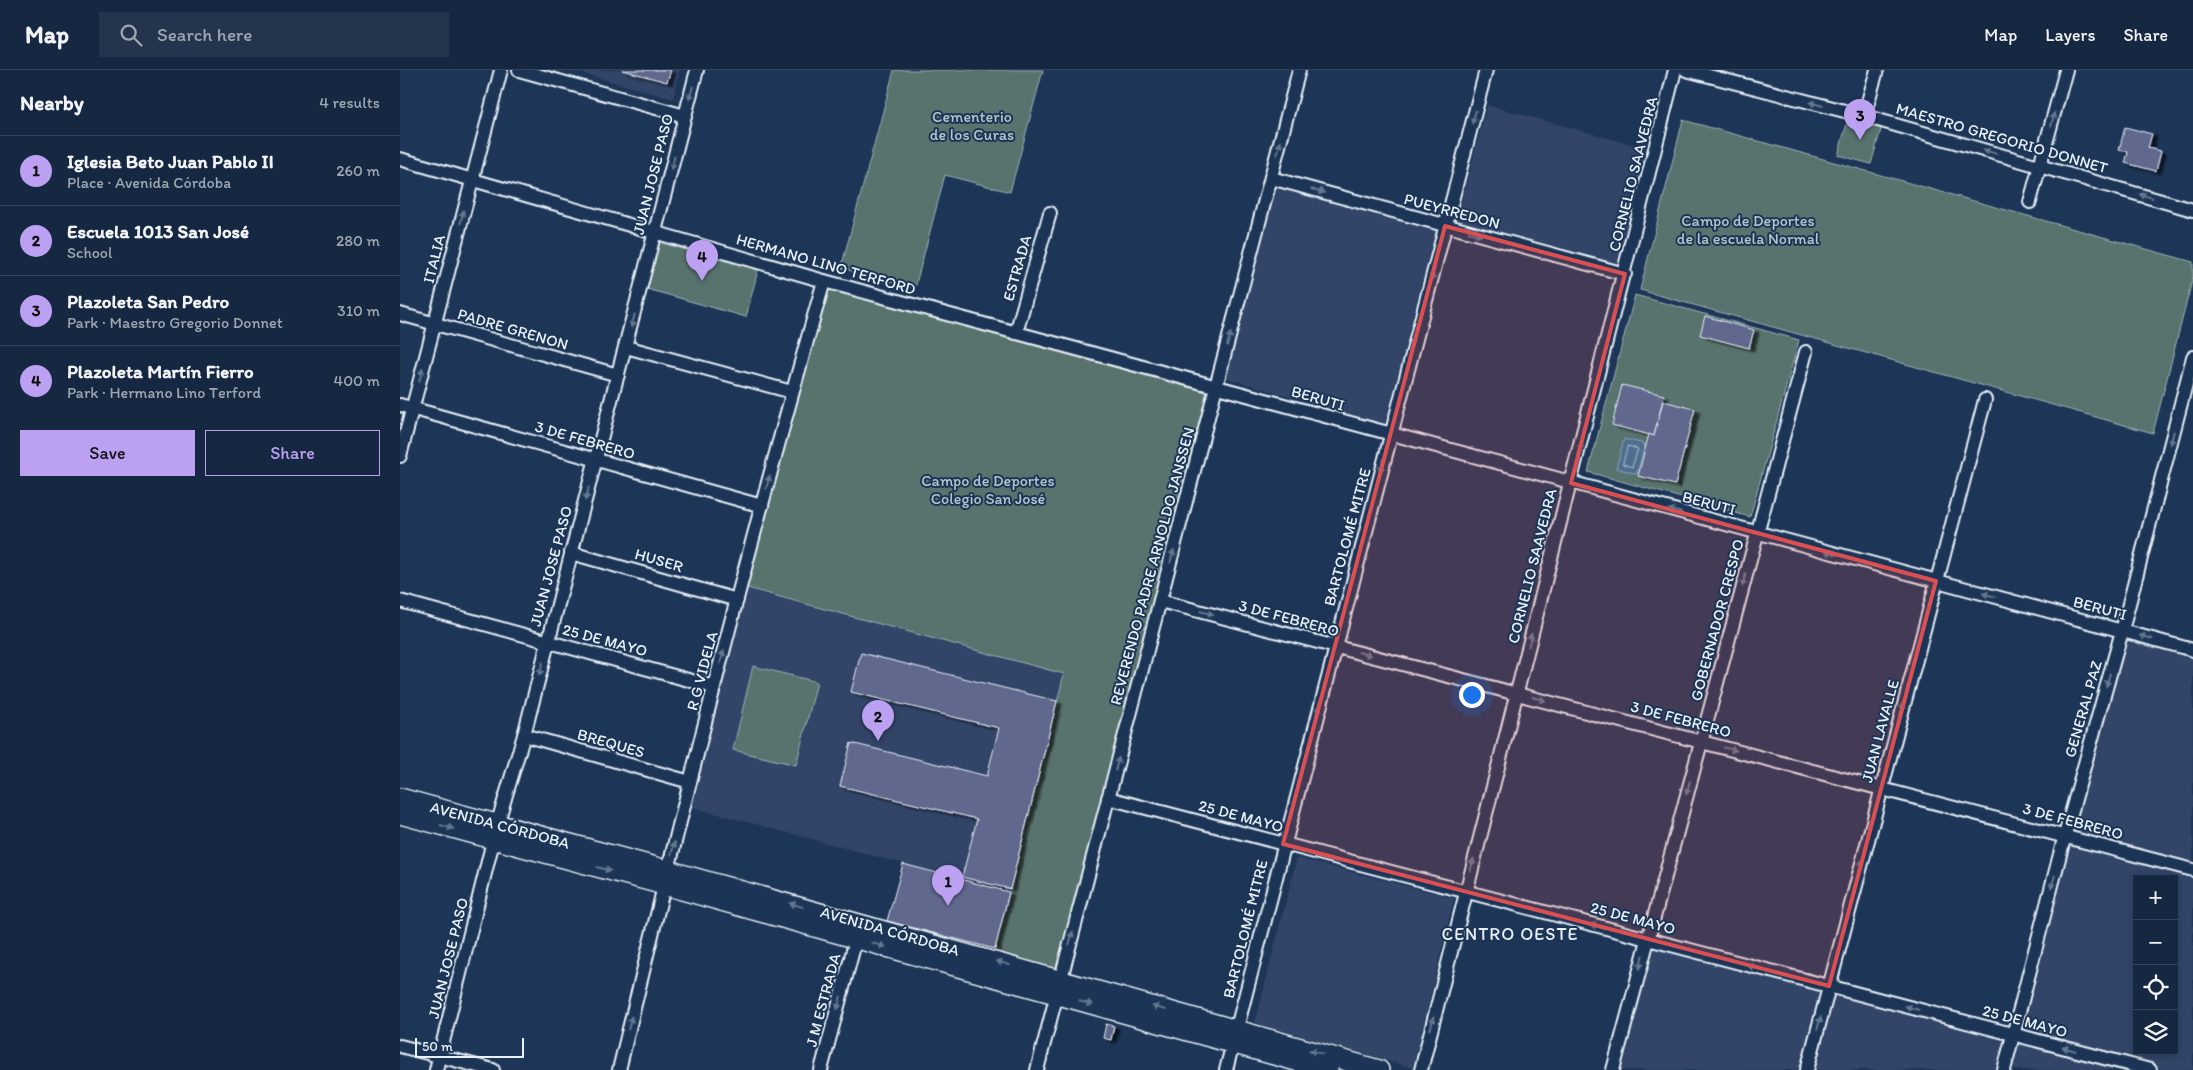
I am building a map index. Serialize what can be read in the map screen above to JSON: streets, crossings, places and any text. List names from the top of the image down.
{
  "streets": {
    "main road": ["AVENIDA CÓRDOBA"],
    "street": [
      "MAESTRO GREGORIO DONNET",
      "JUAN JOSE PASO",
      "CORNELIO SAAVEDRA",
      "PUEYRREDON",
      "ITALIA",
      "HERMANO LINO TERFORD",
      "ESTRADA",
      "PADRE GRENON",
      "BERUTI",
      "3 DE FEBRERO",
      "BARTOLOMÉ MITRE",
      "HUSER",
      "REVERENDO PADRE ARNOLDO JANSSEN",
      "GOBERNADOR CRESPO",
      "25 DE MAYO",
      "R G VIDELA",
      "GENERAL PAZ",
      "JUAN LAVALLE",
      "BREQUES",
      "J M ESTRADA"
    ]
  },
  "crossings": [
    ["JUAN JOSE PASO", "HERMANO LINO TERFORD"],
    ["JUAN JOSE PASO", "PADRE GRENON"],
    ["JUAN JOSE PASO", "3 DE FEBRERO"],
    ["JUAN JOSE PASO", "HUSER"],
    ["JUAN JOSE PASO", "25 DE MAYO"],
    ["JUAN JOSE PASO", "BREQUES"],
    ["JUAN JOSE PASO", "AVENIDA CÓRDOBA"],
    ["CORNELIO SAAVEDRA", "PUEYRREDON"],
    ["CORNELIO SAAVEDRA", "BERUTI"],
    ["CORNELIO SAAVEDRA", "3 DE FEBRERO"],
    ["CORNELIO SAAVEDRA", "25 DE MAYO"],
    ["PUEYRREDON", "BARTOLOMÉ MITRE"],
    ["PUEYRREDON", "REVERENDO PADRE ARNOLDO JANSSEN"],
    ["ITALIA", "HERMANO LINO TERFORD"],
    ["ITALIA", "PADRE GRENON"],
    ["ITALIA", "3 DE FEBRERO"],
    ["HERMANO LINO TERFORD", "ESTRADA"],
    ["HERMANO LINO TERFORD", "BERUTI"],
    ["HERMANO LINO TERFORD", "REVERENDO PADRE ARNOLDO JANSSEN"],
    ["HERMANO LINO TERFORD", "R G VIDELA"],
    ["BERUTI", "BARTOLOMÉ MITRE"],
    ["BERUTI", "REVERENDO PADRE ARNOLDO JANSSEN"],
    ["BERUTI", "GOBERNADOR CRESPO"],
    ["BERUTI", "GENERAL PAZ"],
    ["BERUTI", "JUAN LAVALLE"],
    ["3 DE FEBRERO", "BARTOLOMÉ MITRE"],
    ["3 DE FEBRERO", "REVERENDO PADRE ARNOLDO JANSSEN"],
    ["3 DE FEBRERO", "GOBERNADOR CRESPO"],
    ["3 DE FEBRERO", "R G VIDELA"],
    ["3 DE FEBRERO", "GENERAL PAZ"],
    ["3 DE FEBRERO", "JUAN LAVALLE"],
    ["BARTOLOMÉ MITRE", "25 DE MAYO"],
    ["BARTOLOMÉ MITRE", "AVENIDA CÓRDOBA"],
    ["HUSER", "R G VIDELA"],
    ["REVERENDO PADRE ARNOLDO JANSSEN", "25 DE MAYO"],
    ["REVERENDO PADRE ARNOLDO JANSSEN", "AVENIDA CÓRDOBA"],
    ["GOBERNADOR CRESPO", "25 DE MAYO"],
    ["25 DE MAYO", "R G VIDELA"],
    ["25 DE MAYO", "GENERAL PAZ"],
    ["25 DE MAYO", "JUAN LAVALLE"],
    ["R G VIDELA", "BREQUES"],
    ["R G VIDELA", "AVENIDA CÓRDOBA"],
    ["AVENIDA CÓRDOBA", "J M ESTRADA"]
  ],
  "one_way": [
    "MAESTRO GREGORIO DONNET",
    "JUAN JOSE PASO",
    "CORNELIO SAAVEDRA",
    "PUEYRREDON",
    "ITALIA",
    "BERUTI",
    "3 DE FEBRERO",
    "BARTOLOMÉ MITRE",
    "REVERENDO PADRE ARNOLDO JANSSEN",
    "GOBERNADOR CRESPO",
    "25 DE MAYO",
    "R G VIDELA",
    "GENERAL PAZ",
    "JUAN LAVALLE",
    "J M ESTRADA"
  ],
  "districts": ["CENTRO OESTE"],
  "parks": ["Cementerio de los Curas", "Campo de Deportes de la escuela Normal", "Campo de Deportes Colegio San José"],
  "scale_bar": "50 m",
  "page": {
    "header": "Map",
    "search": "Search here",
    "nav": ["Map", "Layers", "Share"],
    "heading": ["Nearby", "4 results"],
    "pins": [
      "3",
      "4",
      "2",
      "1"
    ],
    "list": [
      {
        "mark": "1",
        "name": "Iglesia Beto Juan Pablo II",
        "note": "Place · Avenida Córdoba",
        "value": "260 m"
      },
      {
        "mark": "2",
        "name": "Escuela 1013 San José",
        "note": "School",
        "value": "280 m"
      },
      {
        "mark": "3",
        "name": "Plazoleta San Pedro",
        "note": "Park · Maestro Gregorio Donnet",
        "value": "310 m"
      },
      {
        "mark": "4",
        "name": "Plazoleta Martín Fierro",
        "note": "Park · Hermano Lino Terford",
        "value": "400 m"
      }
    ],
    "buttons": ["Save", "Share"],
    "map_buttons": ["+", "−"],
    "scale": "50 m"
  }
}
